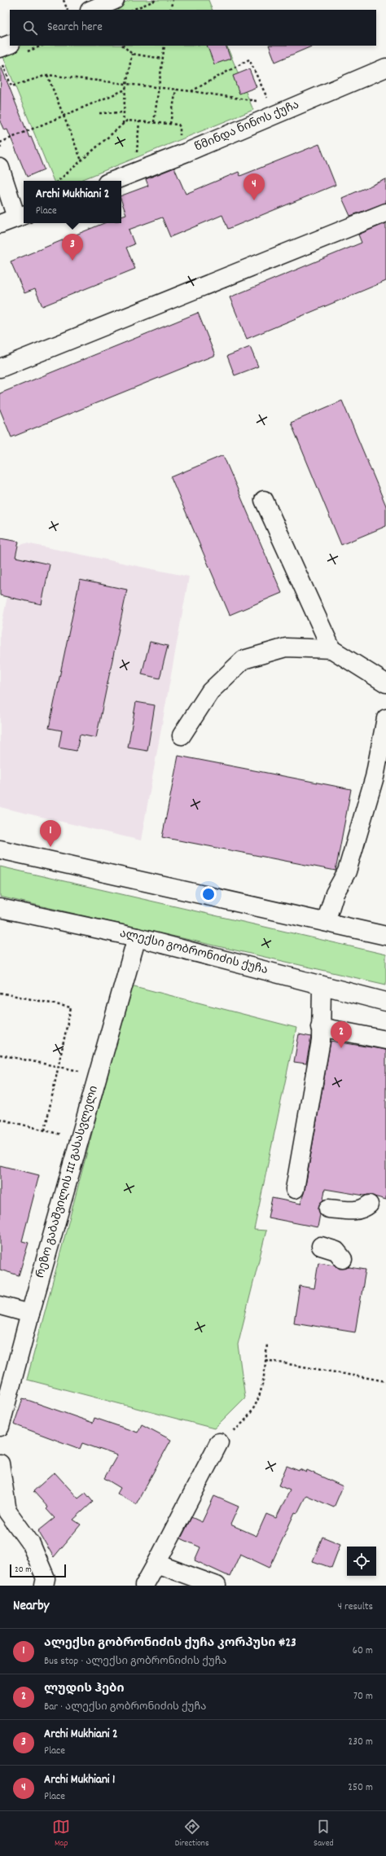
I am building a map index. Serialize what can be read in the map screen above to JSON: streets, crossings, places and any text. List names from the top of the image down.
{
  "streets": {
    "main road": ["წმინდა ნინოს ქუჩა", "ალექსი გობრონიძის ქუჩა", "რეზო გაბაშვილის III გასასვლელი"]
  },
  "crossings": [
    ["ალექსი გობრონიძის ქუჩა", "რეზო გაბაშვილის III გასასვლელი"]
  ],
  "scale_bar": "20 m",
  "page": {
    "search": "Search here",
    "pins": [
      "4",
      "3",
      "1",
      "2"
    ],
    "popup": ["Archi Mukhiani 2", "Place"],
    "scale": "20 m",
    "heading": ["Nearby", "4 results"],
    "list": [
      {
        "mark": "1",
        "name": "ალექსი გობრონიძის ქუჩა კორპუსი #23",
        "note": "Bus stop · ალექსი გობრონიძის ქუჩა",
        "value": "60 m"
      },
      {
        "mark": "2",
        "name": "ლუდის ჰები",
        "note": "Bar · ალექსი გობრონიძის ქუჩა",
        "value": "70 m"
      },
      {
        "mark": "3",
        "name": "Archi Mukhiani 2",
        "note": "Place",
        "value": "230 m"
      },
      {
        "mark": "4",
        "name": "Archi Mukhiani 1",
        "note": "Place",
        "value": "250 m"
      }
    ],
    "nav": ["Map", "Directions", "Saved"]
  }
}
